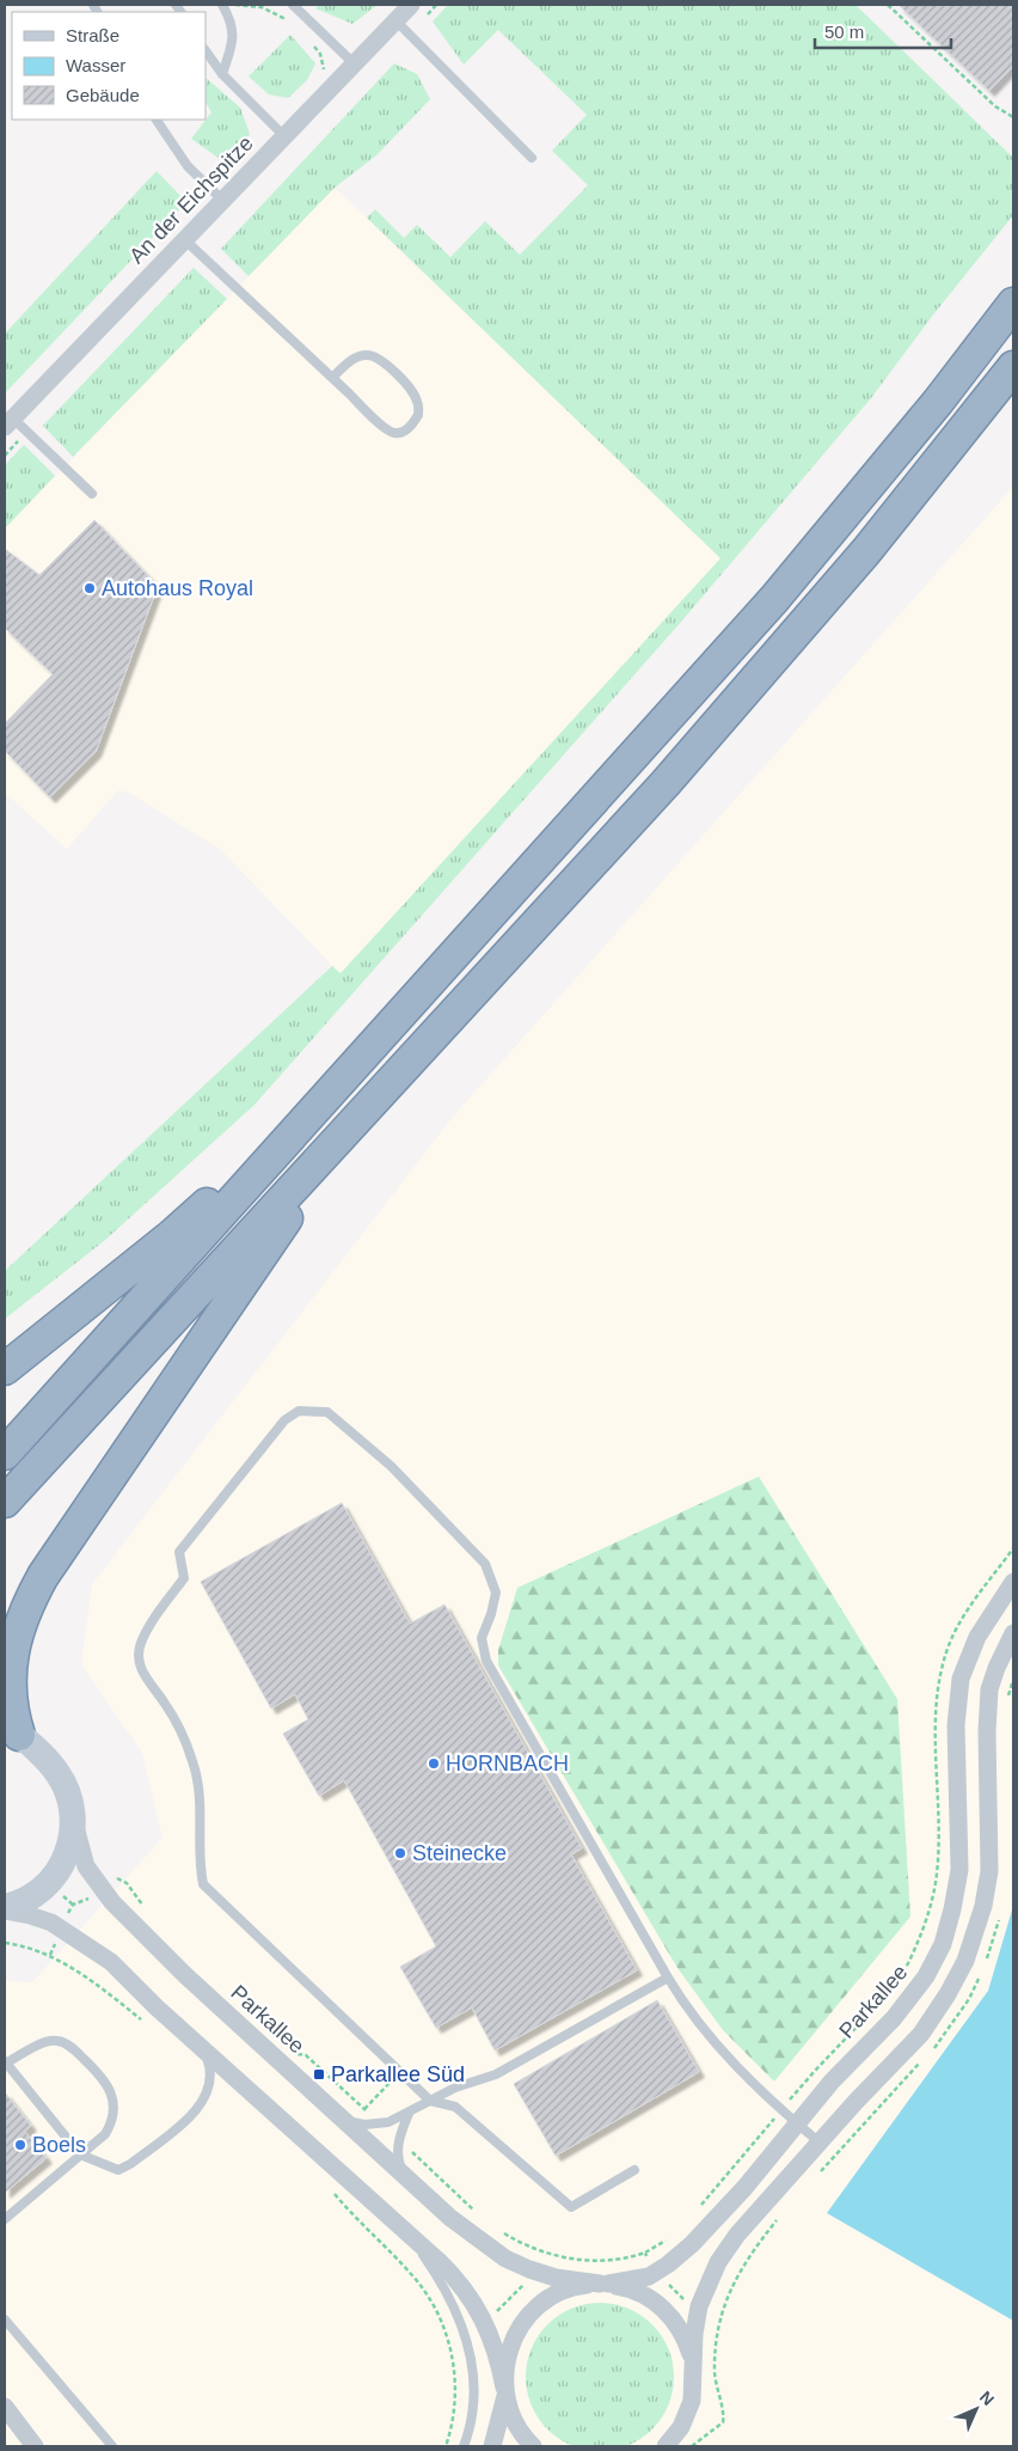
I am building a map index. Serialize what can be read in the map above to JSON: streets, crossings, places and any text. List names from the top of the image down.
{
  "streets": {
    "street": ["An der Eichspitze", "Parkallee"]
  },
  "places": {
    "other": [
      "Autohaus Royal",
      "HORNBACH",
      "Steinecke",
      "Boels"
    ],
    "transit": ["Parkallee Süd"]
  },
  "legend": ["Straße", "Wasser", "Gebäude"],
  "scale_bar": "50 m",
  "north": "top right"
}
